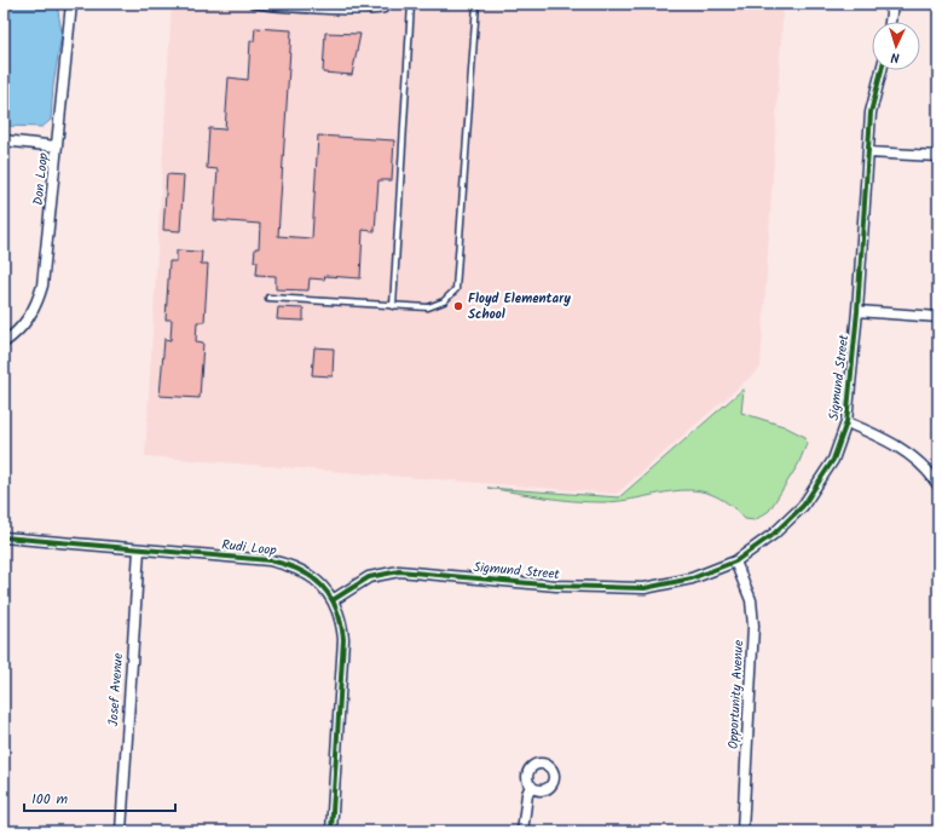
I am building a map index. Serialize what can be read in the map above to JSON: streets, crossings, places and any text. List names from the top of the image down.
{
  "streets": {
    "street": [
      "Don Loop",
      "Sigmund Street",
      "Rudi Loop",
      "Josef Avenue",
      "Opportunity Avenue"
    ]
  },
  "crossings": [
    ["Sigmund Street", "Rudi Loop"],
    ["Sigmund Street", "Opportunity Avenue"],
    ["Rudi Loop", "Josef Avenue"]
  ],
  "places": ["Floyd Elementary School"],
  "scale_bar": "100 m",
  "north": "bottom"
}
